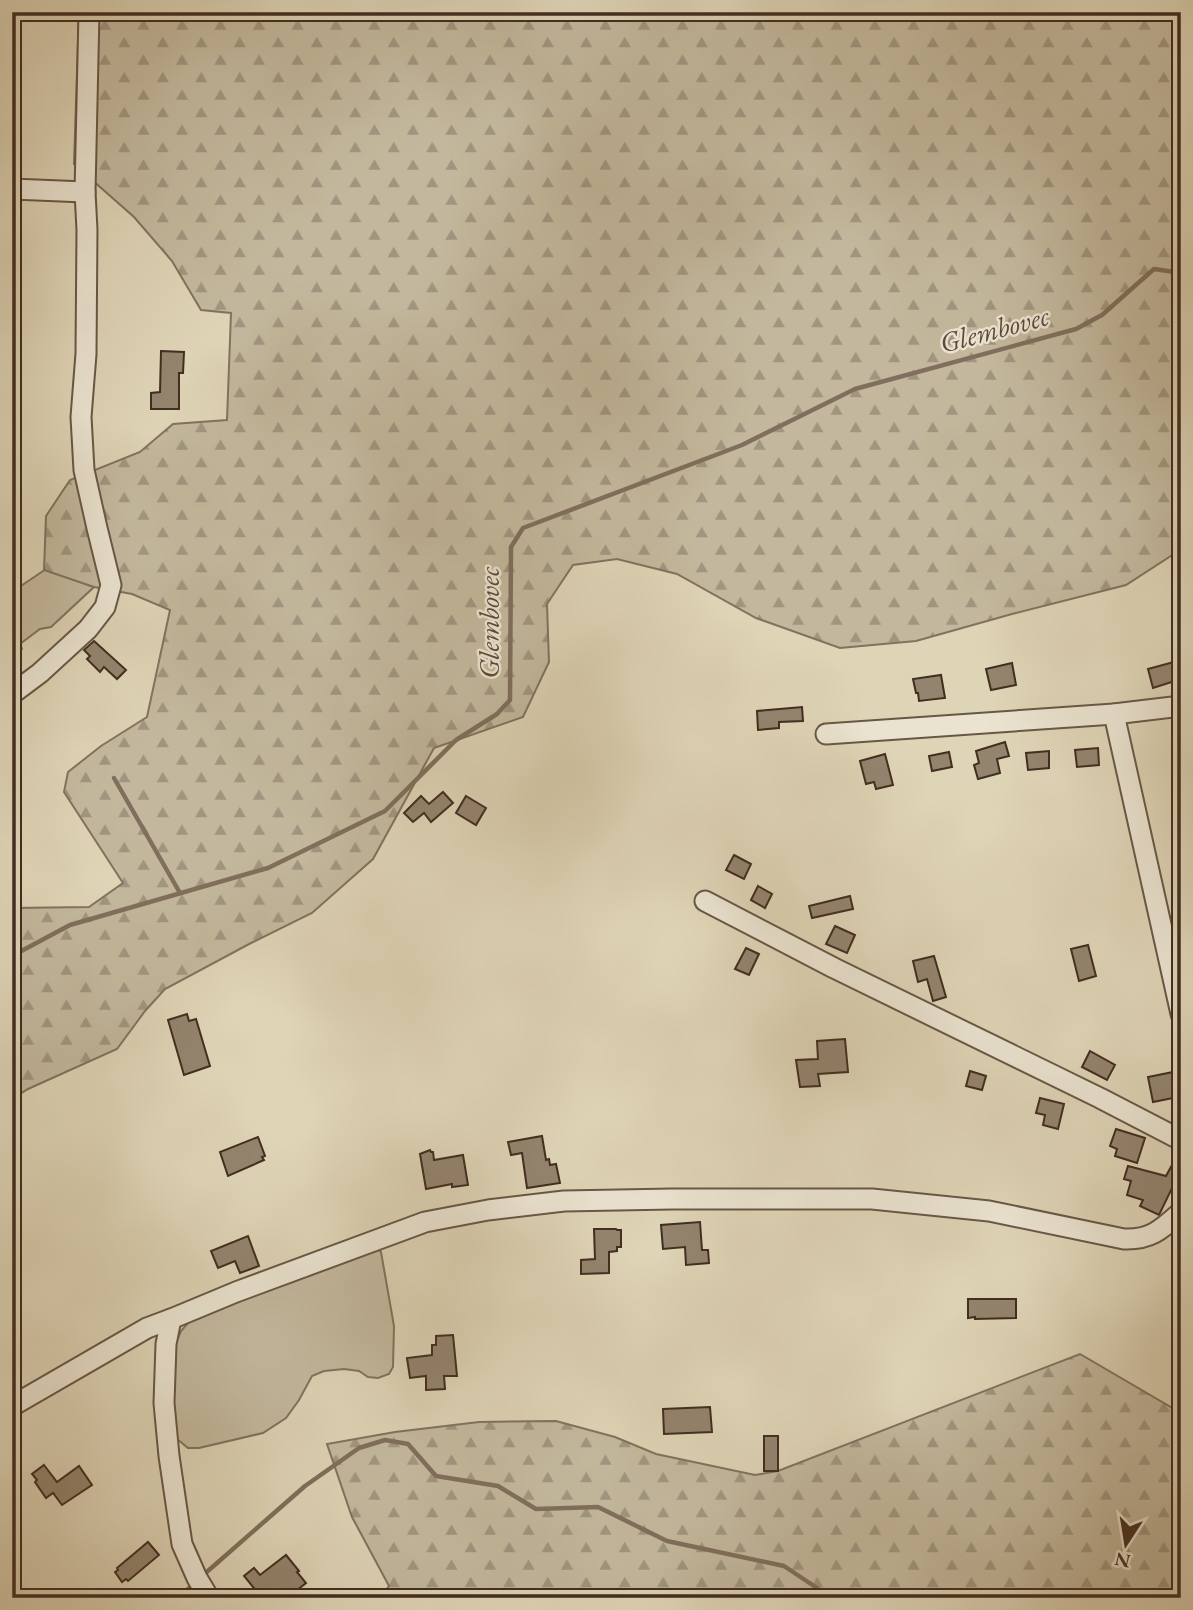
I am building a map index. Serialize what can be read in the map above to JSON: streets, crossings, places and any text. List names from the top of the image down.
{
  "water": ["Glembovec"],
  "north": "bottom"
}
